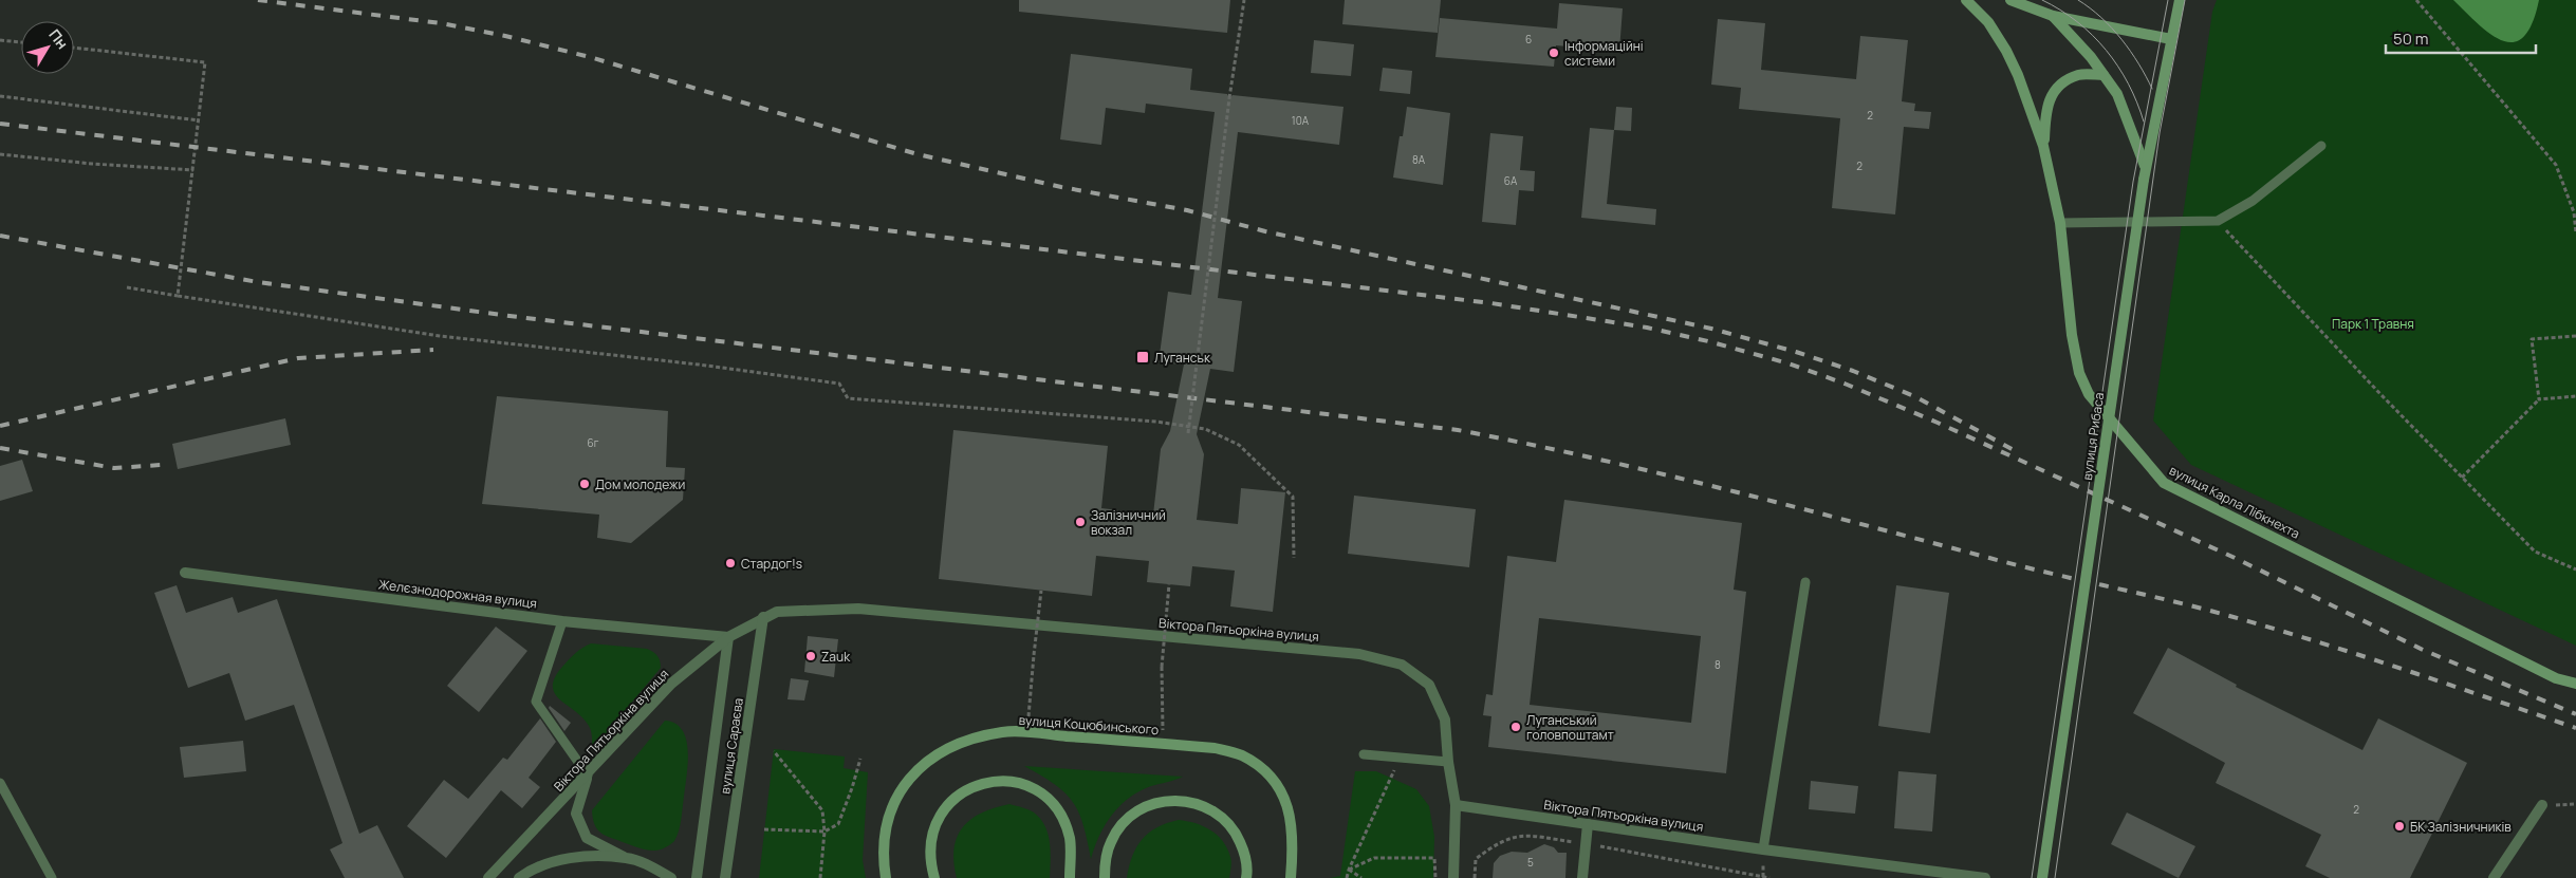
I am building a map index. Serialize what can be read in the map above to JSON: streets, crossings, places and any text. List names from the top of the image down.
{
  "streets": {
    "street": [
      "вулиця Рибаса",
      "вулиця Карла Лібкнехта",
      "Желєзнодорожная вулиця",
      "Віктора Пятьоркіна вулиця",
      "вулиця Коцюбинського",
      "вулиця Сараєва"
    ]
  },
  "crossings": [
    ["Желєзнодорожная вулиця", "Віктора Пятьоркіна вулиця"],
    ["Віктора Пятьоркіна вулиця", "вулиця Сараєва"]
  ],
  "parks": ["Парк 1 Травня"],
  "places": {
    "other": [
      "Інформаційні системи",
      "Дом молодежи",
      "Залізничний вокзал",
      "Стардог!s",
      "Zauk",
      "Луганський головпоштамт",
      "БК Залізничників"
    ],
    "transit": ["Луганськ"]
  },
  "house_numbers": [
    "6",
    "2",
    "10А",
    "8А",
    "2",
    "6А",
    "6г",
    "8",
    "2",
    "5"
  ],
  "scale_bar": "50 m",
  "north": "top right"
}
